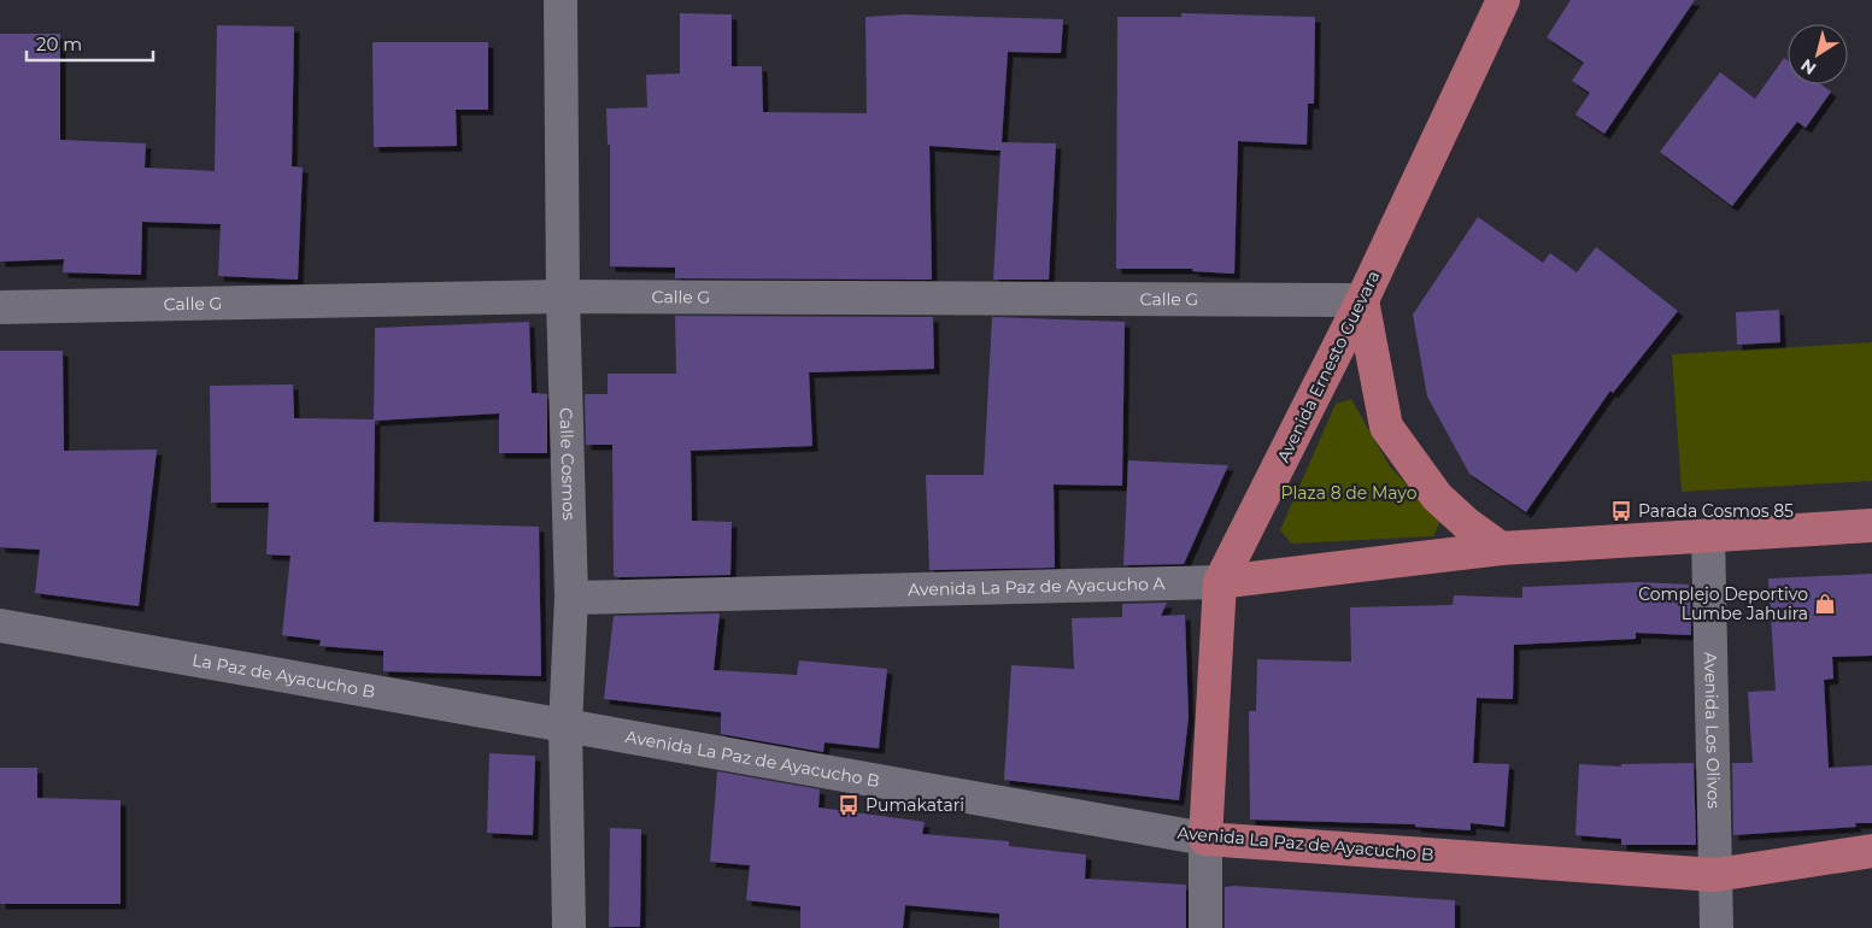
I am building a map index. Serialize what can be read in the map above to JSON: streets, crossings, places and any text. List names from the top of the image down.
{
  "streets": {
    "main road": ["Avenida Ernesto Guevara", "Avenida La Paz de Ayacucho A", "Avenida La Paz de Ayacucho B"],
    "street": [
      "Calle G",
      "Calle Cosmos",
      "La Paz de Ayacucho B",
      "Avenida Los Olivos"
    ]
  },
  "crossings": [
    ["Calle G", "Avenida Ernesto Guevara"],
    ["Calle G", "Calle Cosmos"],
    ["Avenida Ernesto Guevara", "Avenida La Paz de Ayacucho A"],
    ["Avenida Ernesto Guevara", "Avenida La Paz de Ayacucho B"],
    ["Calle Cosmos", "Avenida La Paz de Ayacucho A"],
    ["Calle Cosmos", "La Paz de Ayacucho B"],
    ["Calle Cosmos", "Avenida La Paz de Ayacucho B"],
    ["Avenida La Paz de Ayacucho A", "Avenida Los Olivos"],
    ["La Paz de Ayacucho B", "Avenida La Paz de Ayacucho B"],
    ["Avenida Los Olivos", "Avenida La Paz de Ayacucho B"]
  ],
  "parks": ["Plaza 8 de Mayo"],
  "places": {
    "bus stop": ["Parada Cosmos 85", "Pumakatari"],
    "shop": ["Complejo Deportivo Lumbe Jahuira"]
  },
  "scale_bar": "20 m",
  "north": "bottom left"
}
